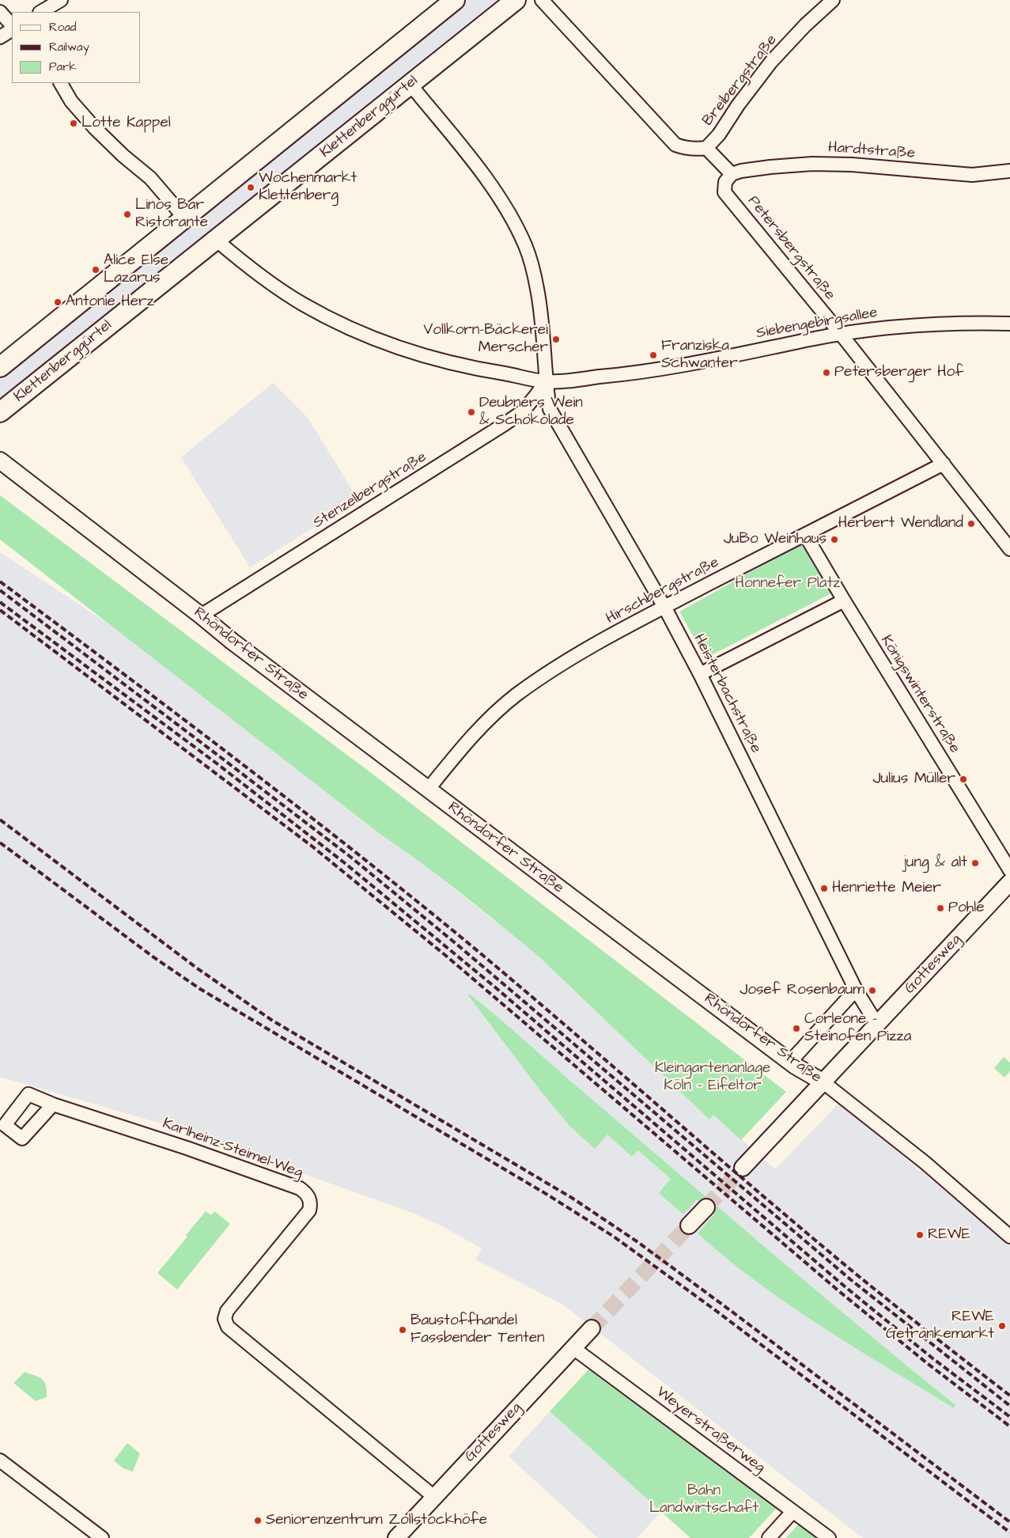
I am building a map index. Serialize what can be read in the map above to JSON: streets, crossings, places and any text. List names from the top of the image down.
{
  "streets": {
    "main road": ["Klettenberggürtel"],
    "street": [
      "Breibergstraße",
      "Hardtstraße",
      "Petersbergstraße",
      "Siebengebirgsallee",
      "Stenzelbergstraße",
      "Hirschbergstraße",
      "Rhöndorfer Straße",
      "Heisterbachstraße",
      "Königswinterstraße",
      "Gottesweg",
      "Karlheinz-Steimel-Weg",
      "Weyerstraßerweg"
    ]
  },
  "crossings": [
    ["Klettenberggürtel", "Siebengebirgsallee"],
    ["Klettenberggürtel", "Heisterbachstraße"],
    ["Hardtstraße", "Petersbergstraße"],
    ["Petersbergstraße", "Siebengebirgsallee"],
    ["Petersbergstraße", "Hirschbergstraße"],
    ["Siebengebirgsallee", "Stenzelbergstraße"],
    ["Siebengebirgsallee", "Heisterbachstraße"],
    ["Stenzelbergstraße", "Rhöndorfer Straße"],
    ["Stenzelbergstraße", "Heisterbachstraße"],
    ["Hirschbergstraße", "Rhöndorfer Straße"],
    ["Hirschbergstraße", "Heisterbachstraße"],
    ["Hirschbergstraße", "Königswinterstraße"],
    ["Rhöndorfer Straße", "Gottesweg"],
    ["Heisterbachstraße", "Gottesweg"],
    ["Gottesweg", "Karlheinz-Steimel-Weg"],
    ["Gottesweg", "Weyerstraßerweg"]
  ],
  "parks": ["Honnefer Platz", "Kleingartenanlage Köln - Eifeltor", "Bahn Landwirtschaft"],
  "places": [
    "Lotte Kappel",
    "Wochenmarkt Klettenberg",
    "Linos Bar Ristorante",
    "Alice Else Lazarus",
    "Antonie Herz",
    "Vollkorn-Bäckerei Merscher",
    "Franziska Schwanter",
    "Petersberger Hof",
    "Deubners Wein & Schokolade",
    "Herbert Wendland",
    "JuBo Weinhaus",
    "Julius Müller",
    "jung & alt",
    "Henriette Meier",
    "Pohle",
    "Josef Rosenbaum",
    "Corleone - Steinofen Pizza",
    "REWE",
    "REWE Getränkemarkt",
    "Baustoffhandel Fassbender Tenten",
    "Seniorenzentrum Zollstockhöfe"
  ],
  "legend": ["Road", "Railway", "Park"]
}
